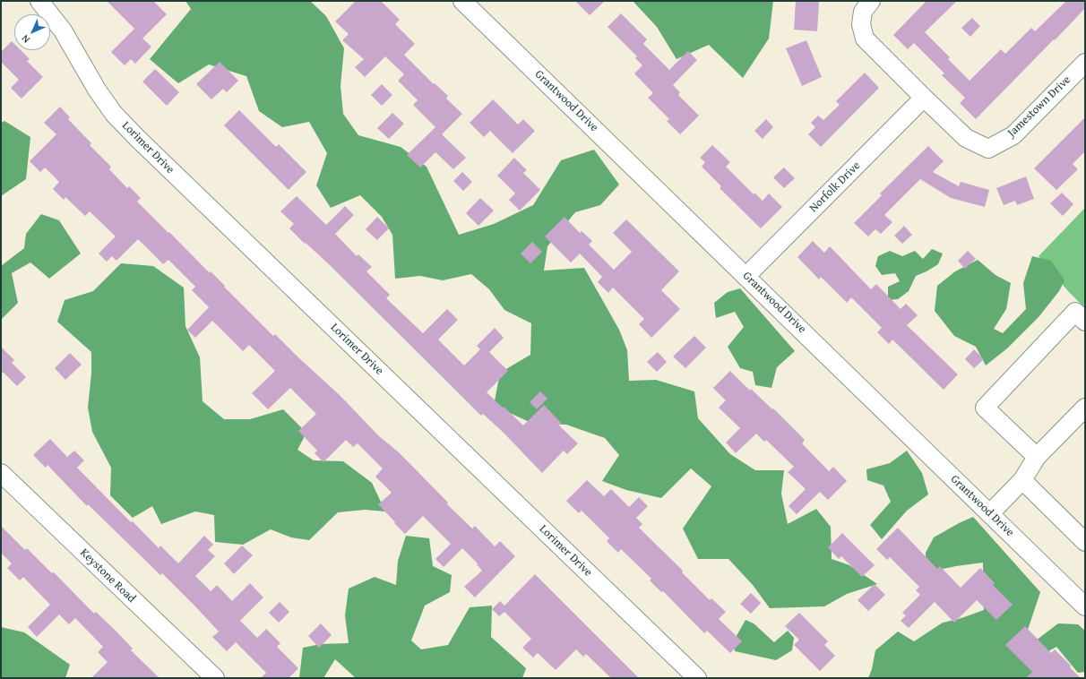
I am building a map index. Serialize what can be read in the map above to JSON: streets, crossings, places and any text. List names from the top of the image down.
{
  "streets": {
    "street": [
      "Grantwood Drive",
      "Jamestown Drive",
      "Lorimer Drive",
      "Norfolk Drive",
      "Keystone Road"
    ]
  },
  "crossings": [
    ["Grantwood Drive", "Norfolk Drive"],
    ["Jamestown Drive", "Norfolk Drive"]
  ],
  "north": "bottom left"
}
